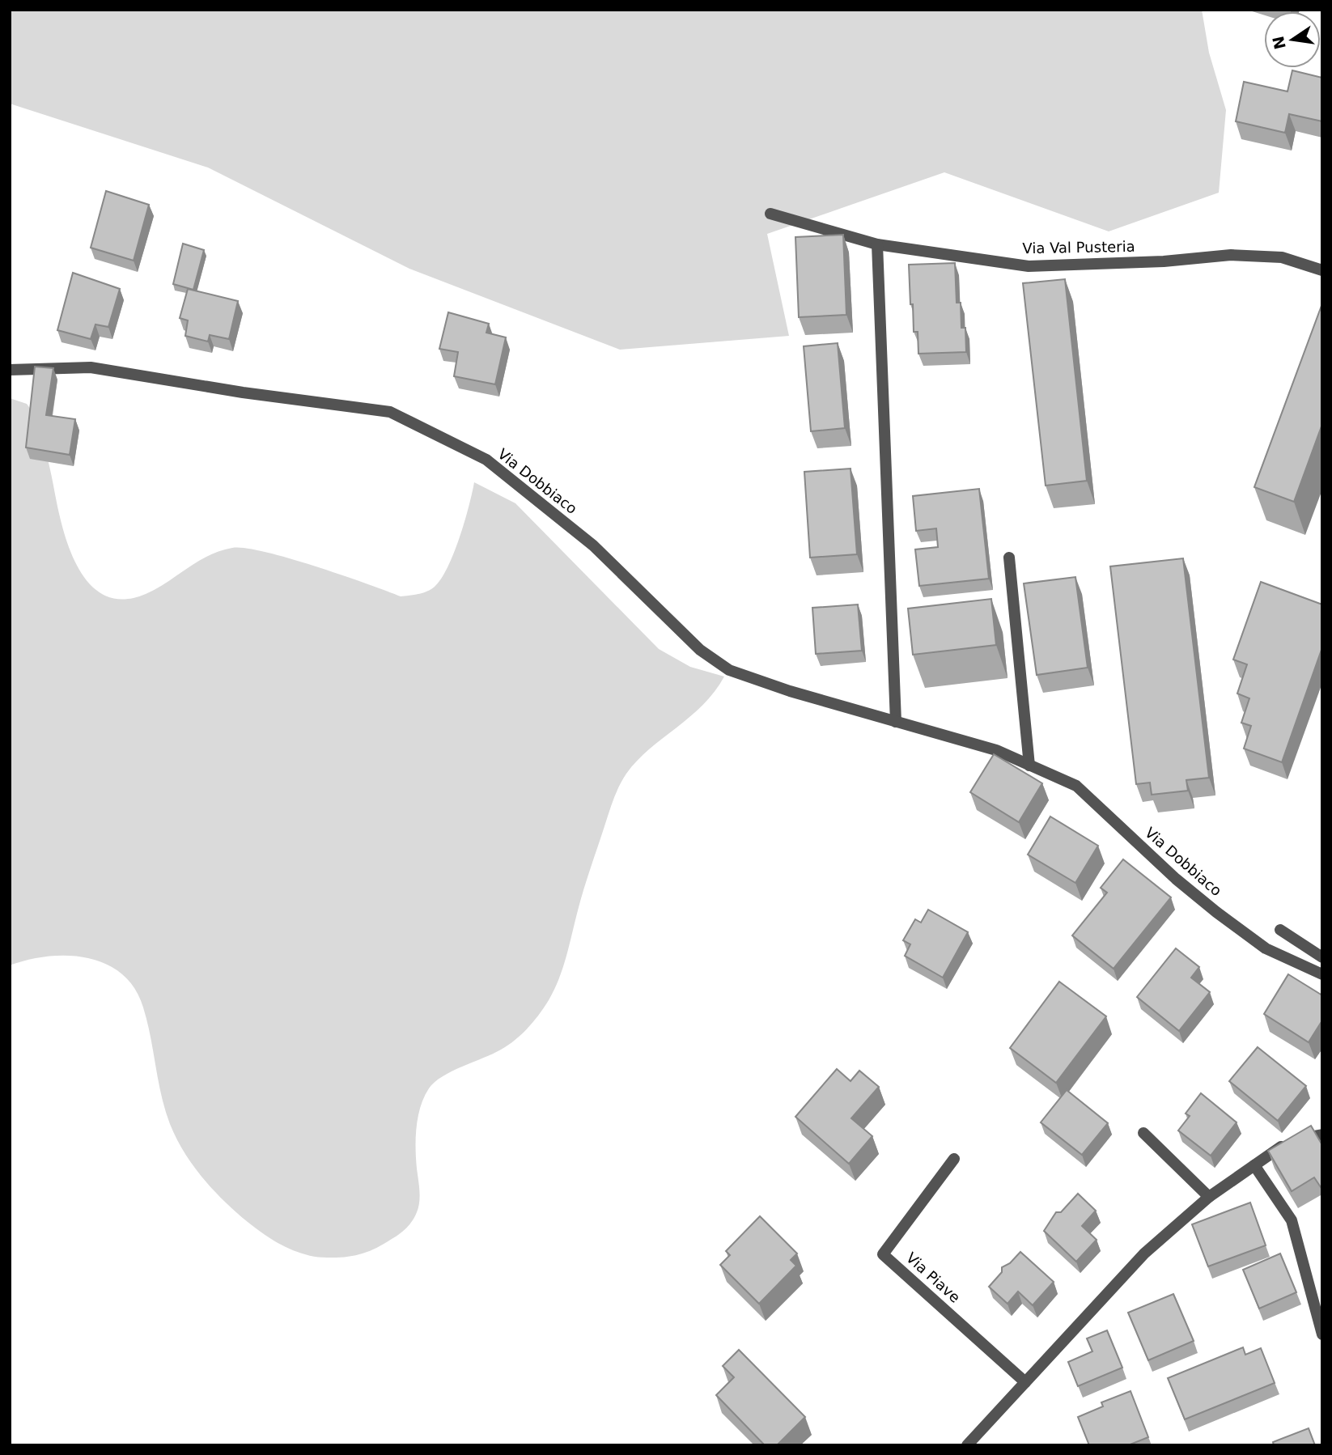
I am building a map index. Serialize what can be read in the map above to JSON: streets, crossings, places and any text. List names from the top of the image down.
{
  "streets": {
    "street": ["Via Val Pusteria", "Via Dobbiaco", "Via Piave"]
  },
  "north": "left"
}
